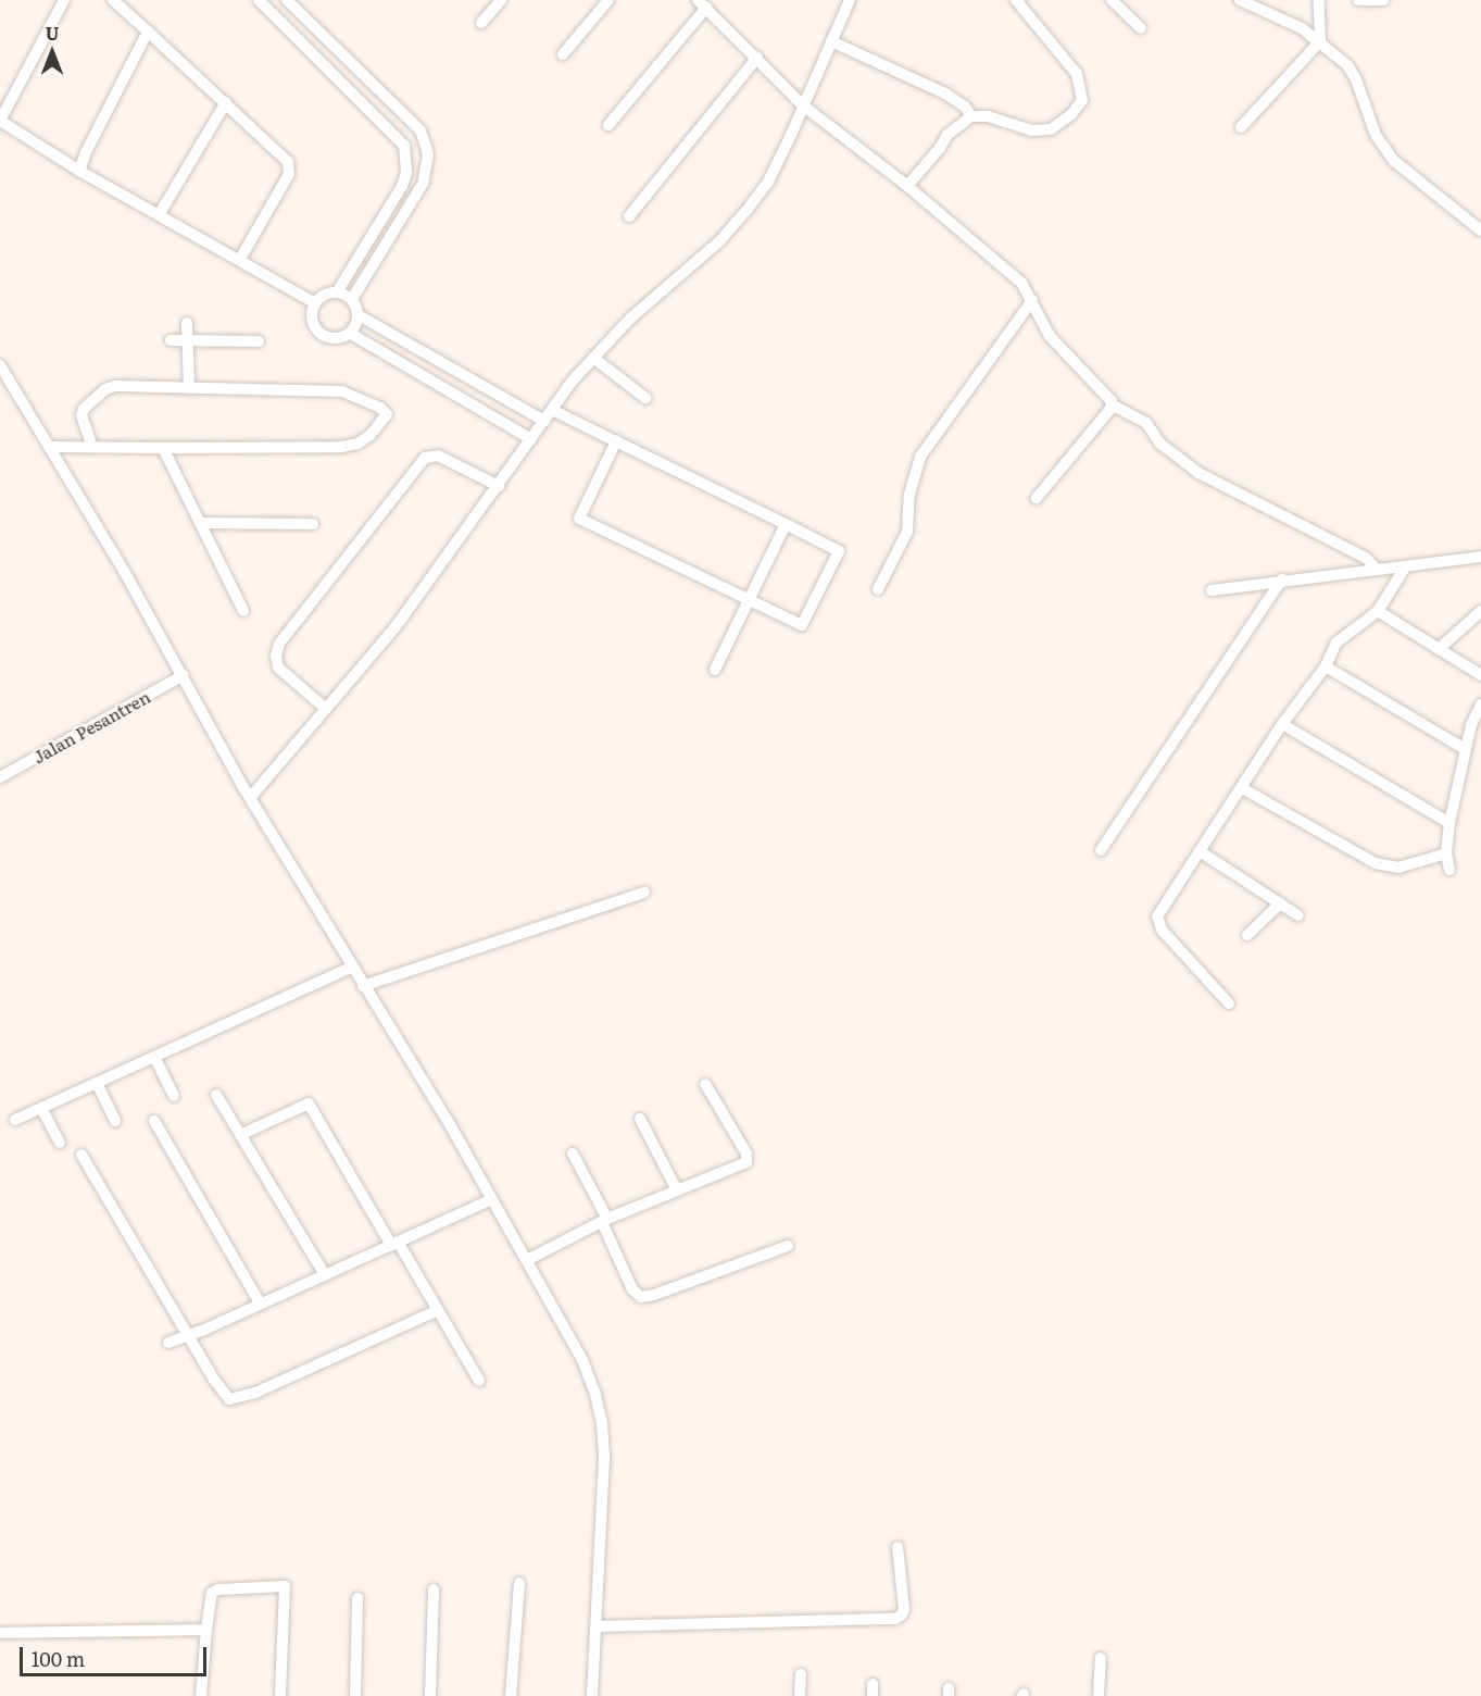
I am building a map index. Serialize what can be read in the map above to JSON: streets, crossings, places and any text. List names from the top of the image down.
{
  "streets": {
    "street": ["Jalan Pesantren"]
  },
  "scale_bar": "100 m",
  "north": "top"
}
